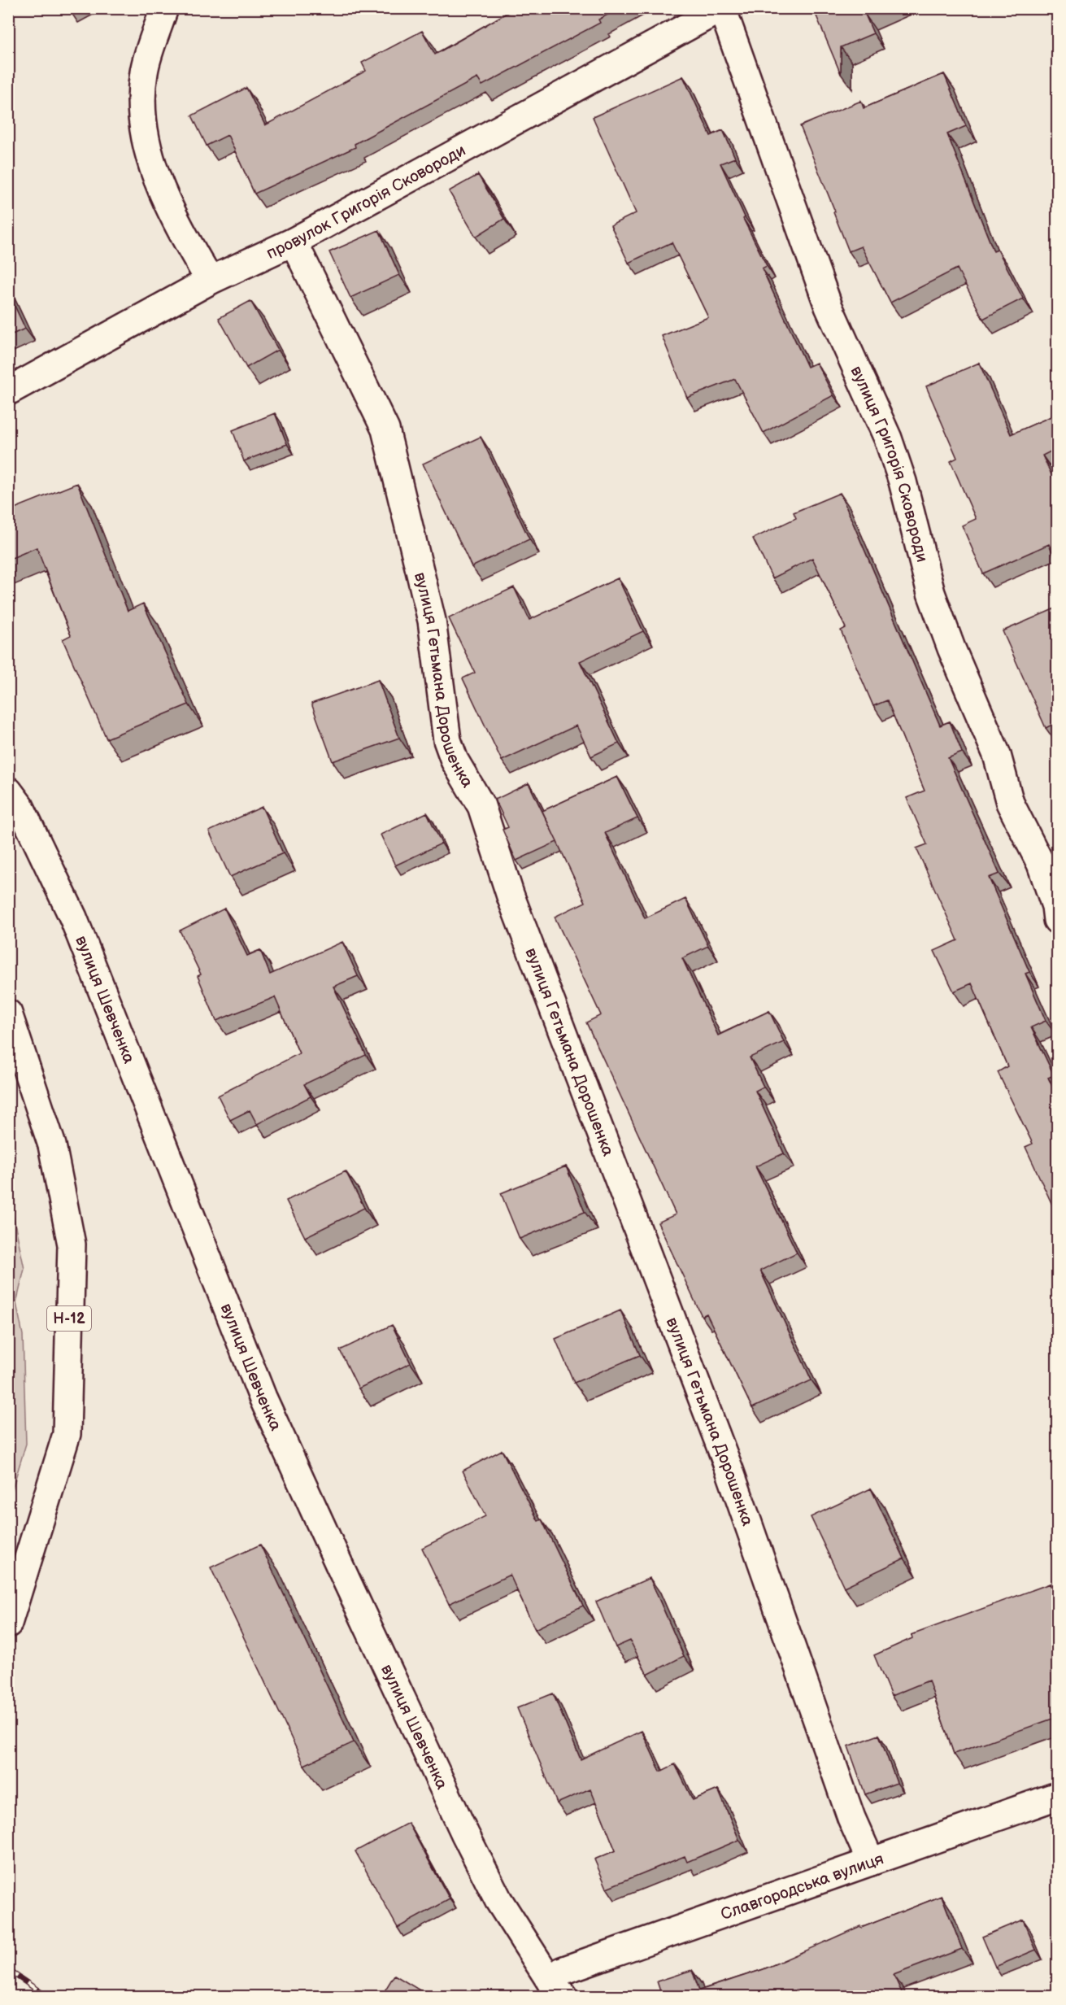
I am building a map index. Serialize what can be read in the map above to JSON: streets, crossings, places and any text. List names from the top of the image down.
{
  "streets": {
    "street": [
      "провулок Григорія Сковороди",
      "вулиця Григорія Сковороди",
      "вулиця Гетьмана Дорошенка",
      "вулиця Шевченка",
      "Н-12",
      "Славгородська вулиця"
    ]
  },
  "crossings": [
    ["провулок Григорія Сковороди", "вулиця Григорія Сковороди"],
    ["провулок Григорія Сковороди", "вулиця Гетьмана Дорошенка"],
    ["вулиця Гетьмана Дорошенка", "Славгородська вулиця"],
    ["вулиця Шевченка", "Славгородська вулиця"]
  ]
}
